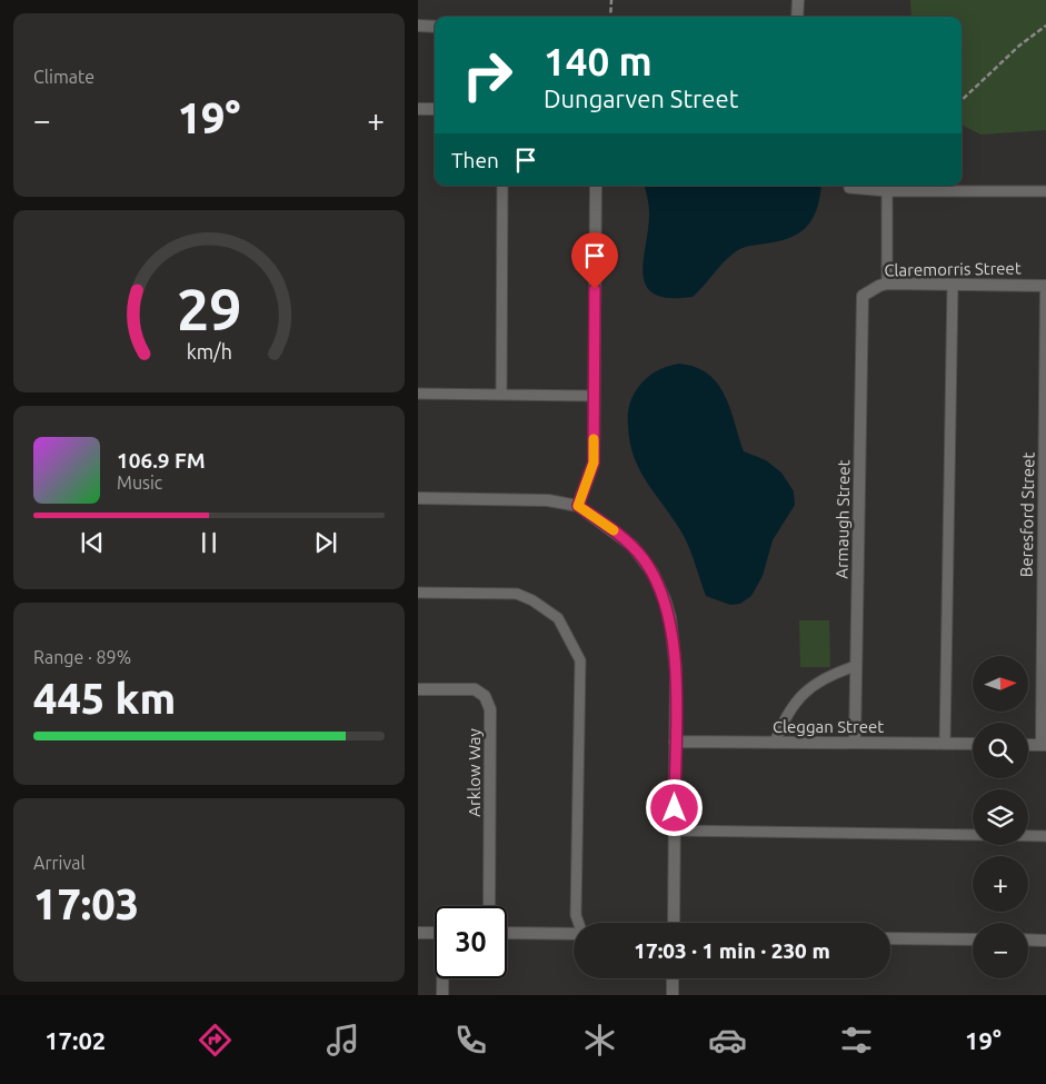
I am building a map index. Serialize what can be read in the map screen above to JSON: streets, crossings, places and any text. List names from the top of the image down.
{
  "streets": {
    "street": [
      "Claremorris Street",
      "Beresford Street",
      "Armaugh Street",
      "Cleggan Street",
      "Arklow Way"
    ]
  },
  "crossings": [
    ["Claremorris Street", "Beresford Street"],
    ["Claremorris Street", "Armaugh Street"],
    ["Armaugh Street", "Cleggan Street"]
  ],
  "north": "right",
  "page": {
    "tile": [
      "Climate",
      ["Range · 89%", "445 km"],
      ["Arrival", "17:03"]
    ],
    "turn": ["140 m", "Dungarven Street"],
    "heat": ["−", "19°", "+"],
    "then": "Then",
    "song": ["106.9 FM", "Music"],
    "map_buttons": ["+", "−"],
    "limit": "30",
    "trip": "17:03 · 1 min · 230 m",
    "tabs": ["17:02", "19°"],
    "gauge": ["29", "km/h"]
  }
}
